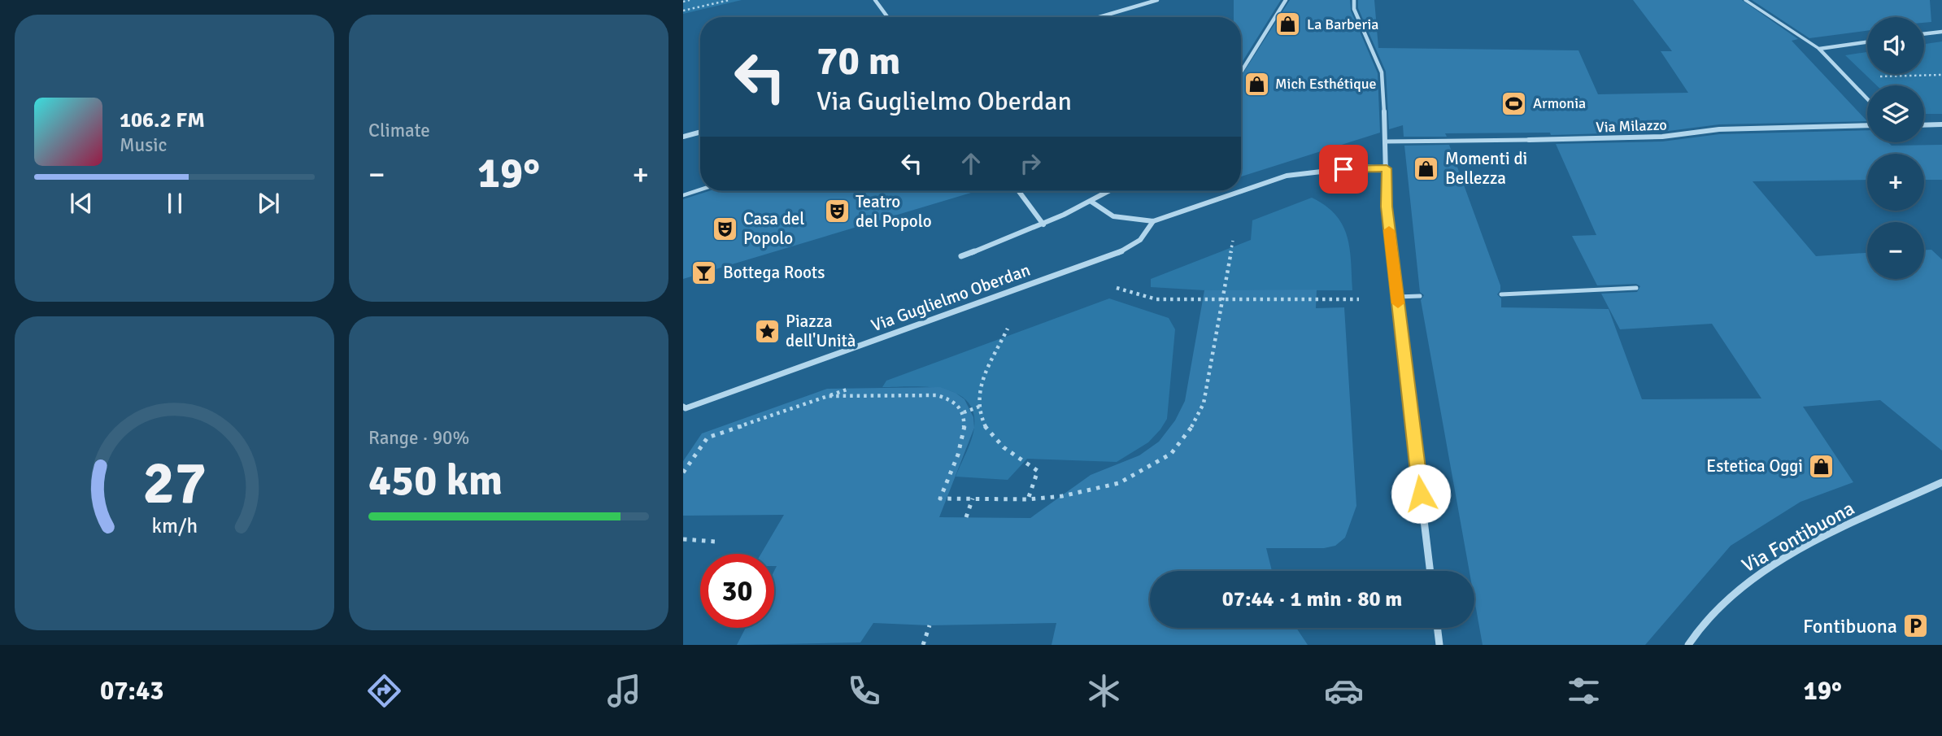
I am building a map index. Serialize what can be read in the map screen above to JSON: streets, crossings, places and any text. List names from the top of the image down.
{
  "streets": {
    "street": ["Via Milazzo", "Via Guglielmo Oberdan", "Via Fontibuona"]
  },
  "places": {
    "shop": [
      "La Barberia",
      "Mich Esthétique",
      "Momenti di Bellezza",
      "Estetica Oggi"
    ],
    "sports": ["Armonia"],
    "theatre": ["Teatro del Popolo", "Casa del Popolo"],
    "bar": ["Bottega Roots"],
    "place": ["Piazza dell'Unità"],
    "parking": ["Fontibuona"]
  },
  "page": {
    "tile": [
      "Climate",
      ["Range · 90%", "450 km"]
    ],
    "map_buttons": ["+", "−"],
    "turn": ["70 m", "Via Guglielmo Oberdan"],
    "song": ["106.2 FM", "Music"],
    "heat": ["−", "19°", "+"],
    "limit": "30",
    "trip": "07:44 · 1 min · 80 m",
    "tabs": ["07:43", "19°"],
    "gauge": ["27", "km/h"]
  }
}
